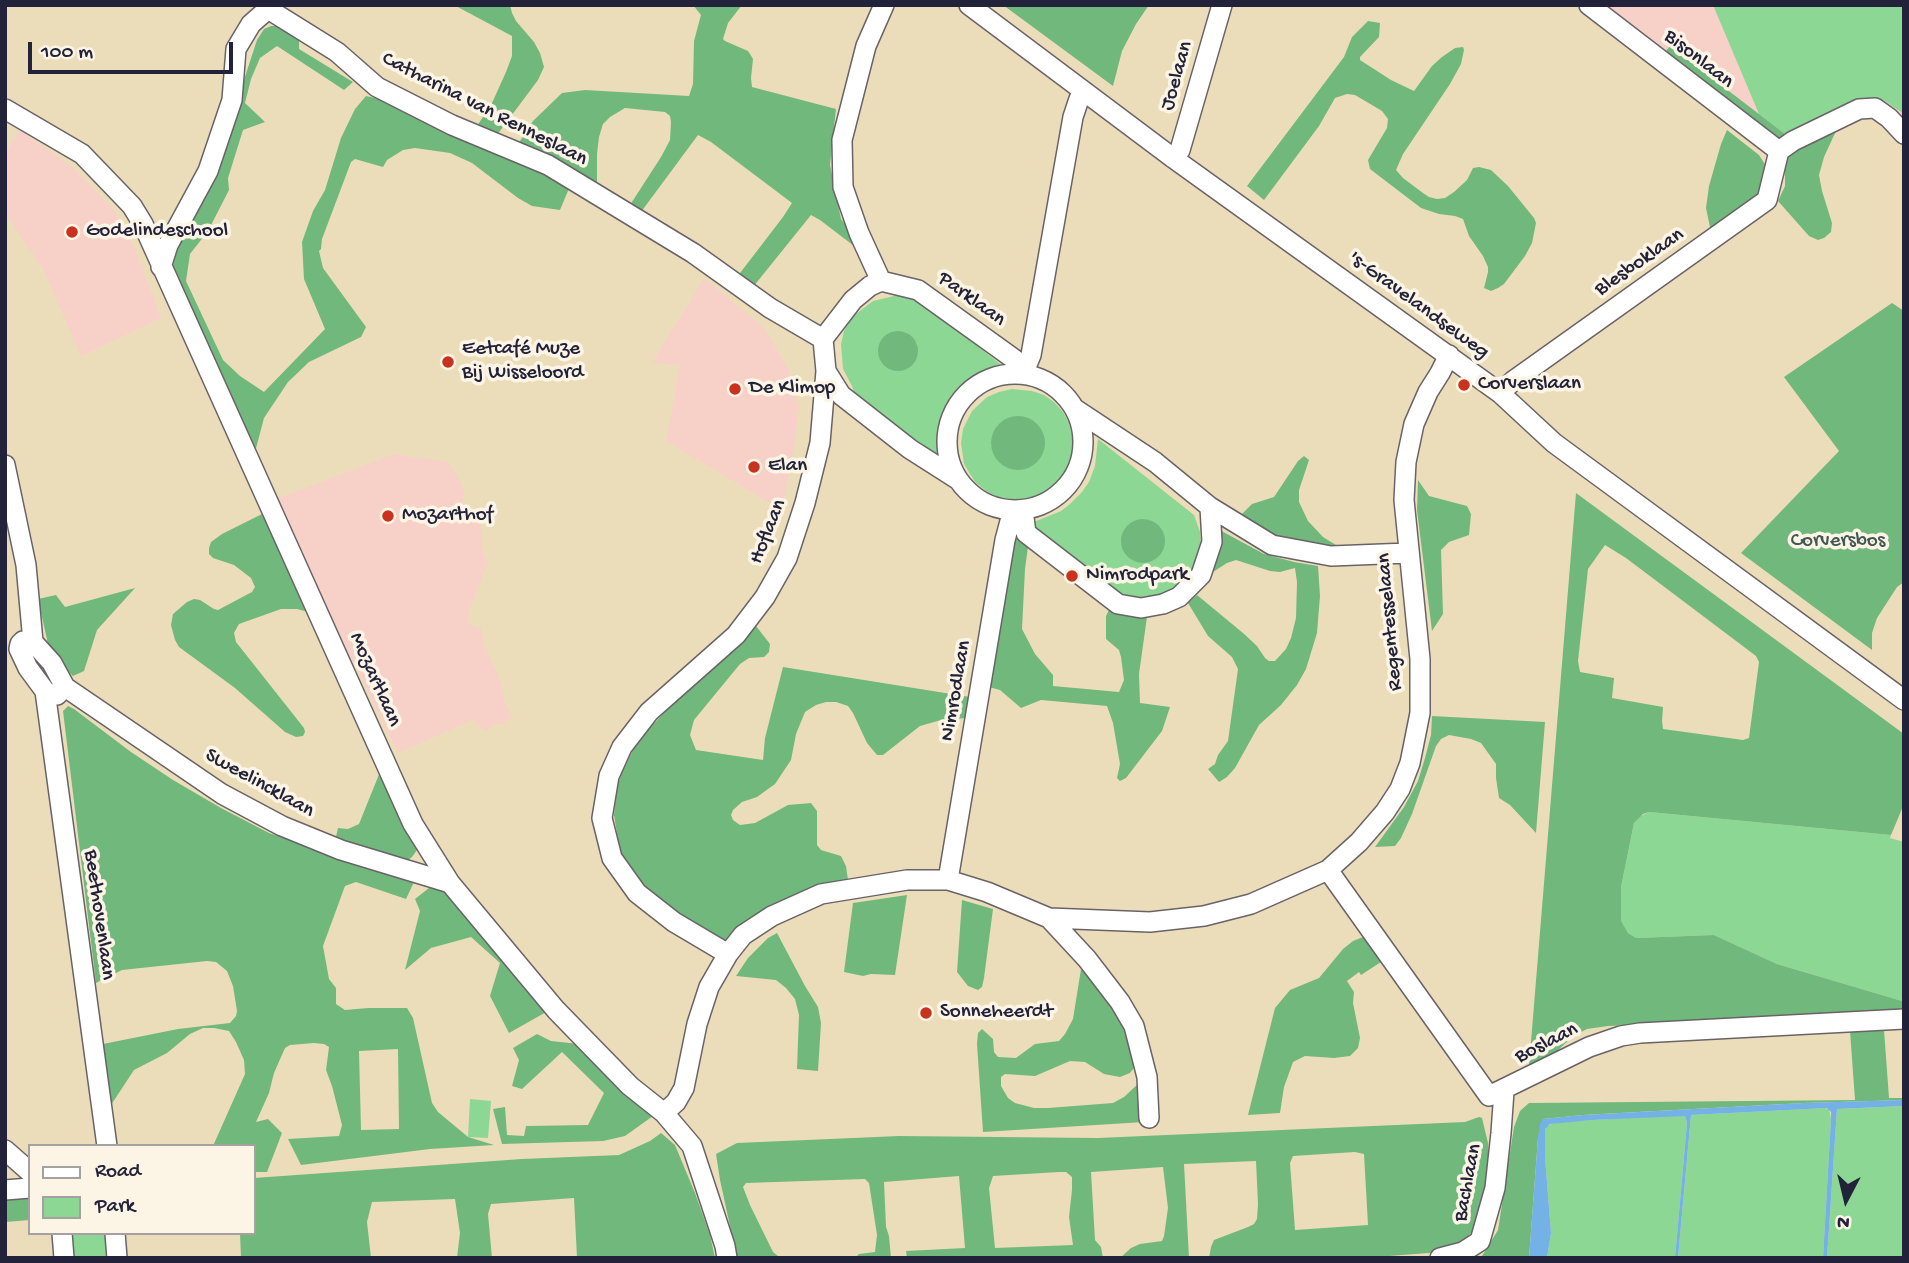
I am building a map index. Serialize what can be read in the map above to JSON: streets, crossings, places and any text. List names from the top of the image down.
{
  "streets": {
    "street": [
      "Bisonlaan",
      "Joelaan",
      "Catharina van Renneslaan",
      "Blesboklaan",
      "Parklaan",
      "'s-Gravelandseweg",
      "Hoflaan",
      "Regentesselaan",
      "Mozartlaan",
      "Nimrodlaan",
      "Sweelincklaan",
      "Beethovenlaan",
      "Boslaan",
      "Bachlaan"
    ]
  },
  "crossings": [
    ["Bisonlaan", "Blesboklaan"],
    ["Joelaan", "'s-Gravelandseweg"],
    ["Catharina van Renneslaan", "Hoflaan"],
    ["Blesboklaan", "'s-Gravelandseweg"],
    ["Parklaan", "Nimrodlaan"],
    ["'s-Gravelandseweg", "Regentesselaan"],
    ["Regentesselaan", "Boslaan"],
    ["Mozartlaan", "Sweelincklaan"],
    ["Boslaan", "Bachlaan"]
  ],
  "parks": ["Corversbos"],
  "places": [
    "Godelindeschool",
    "Eetcafé Muze Bij Wisseloord",
    "Corverslaan",
    "De Klimop",
    "Elan",
    "Mozarthof",
    "Nimrodpark",
    "Sonneheerdt"
  ],
  "legend": ["Road", "Park"],
  "scale_bar": "100 m",
  "north": "bottom"
}
